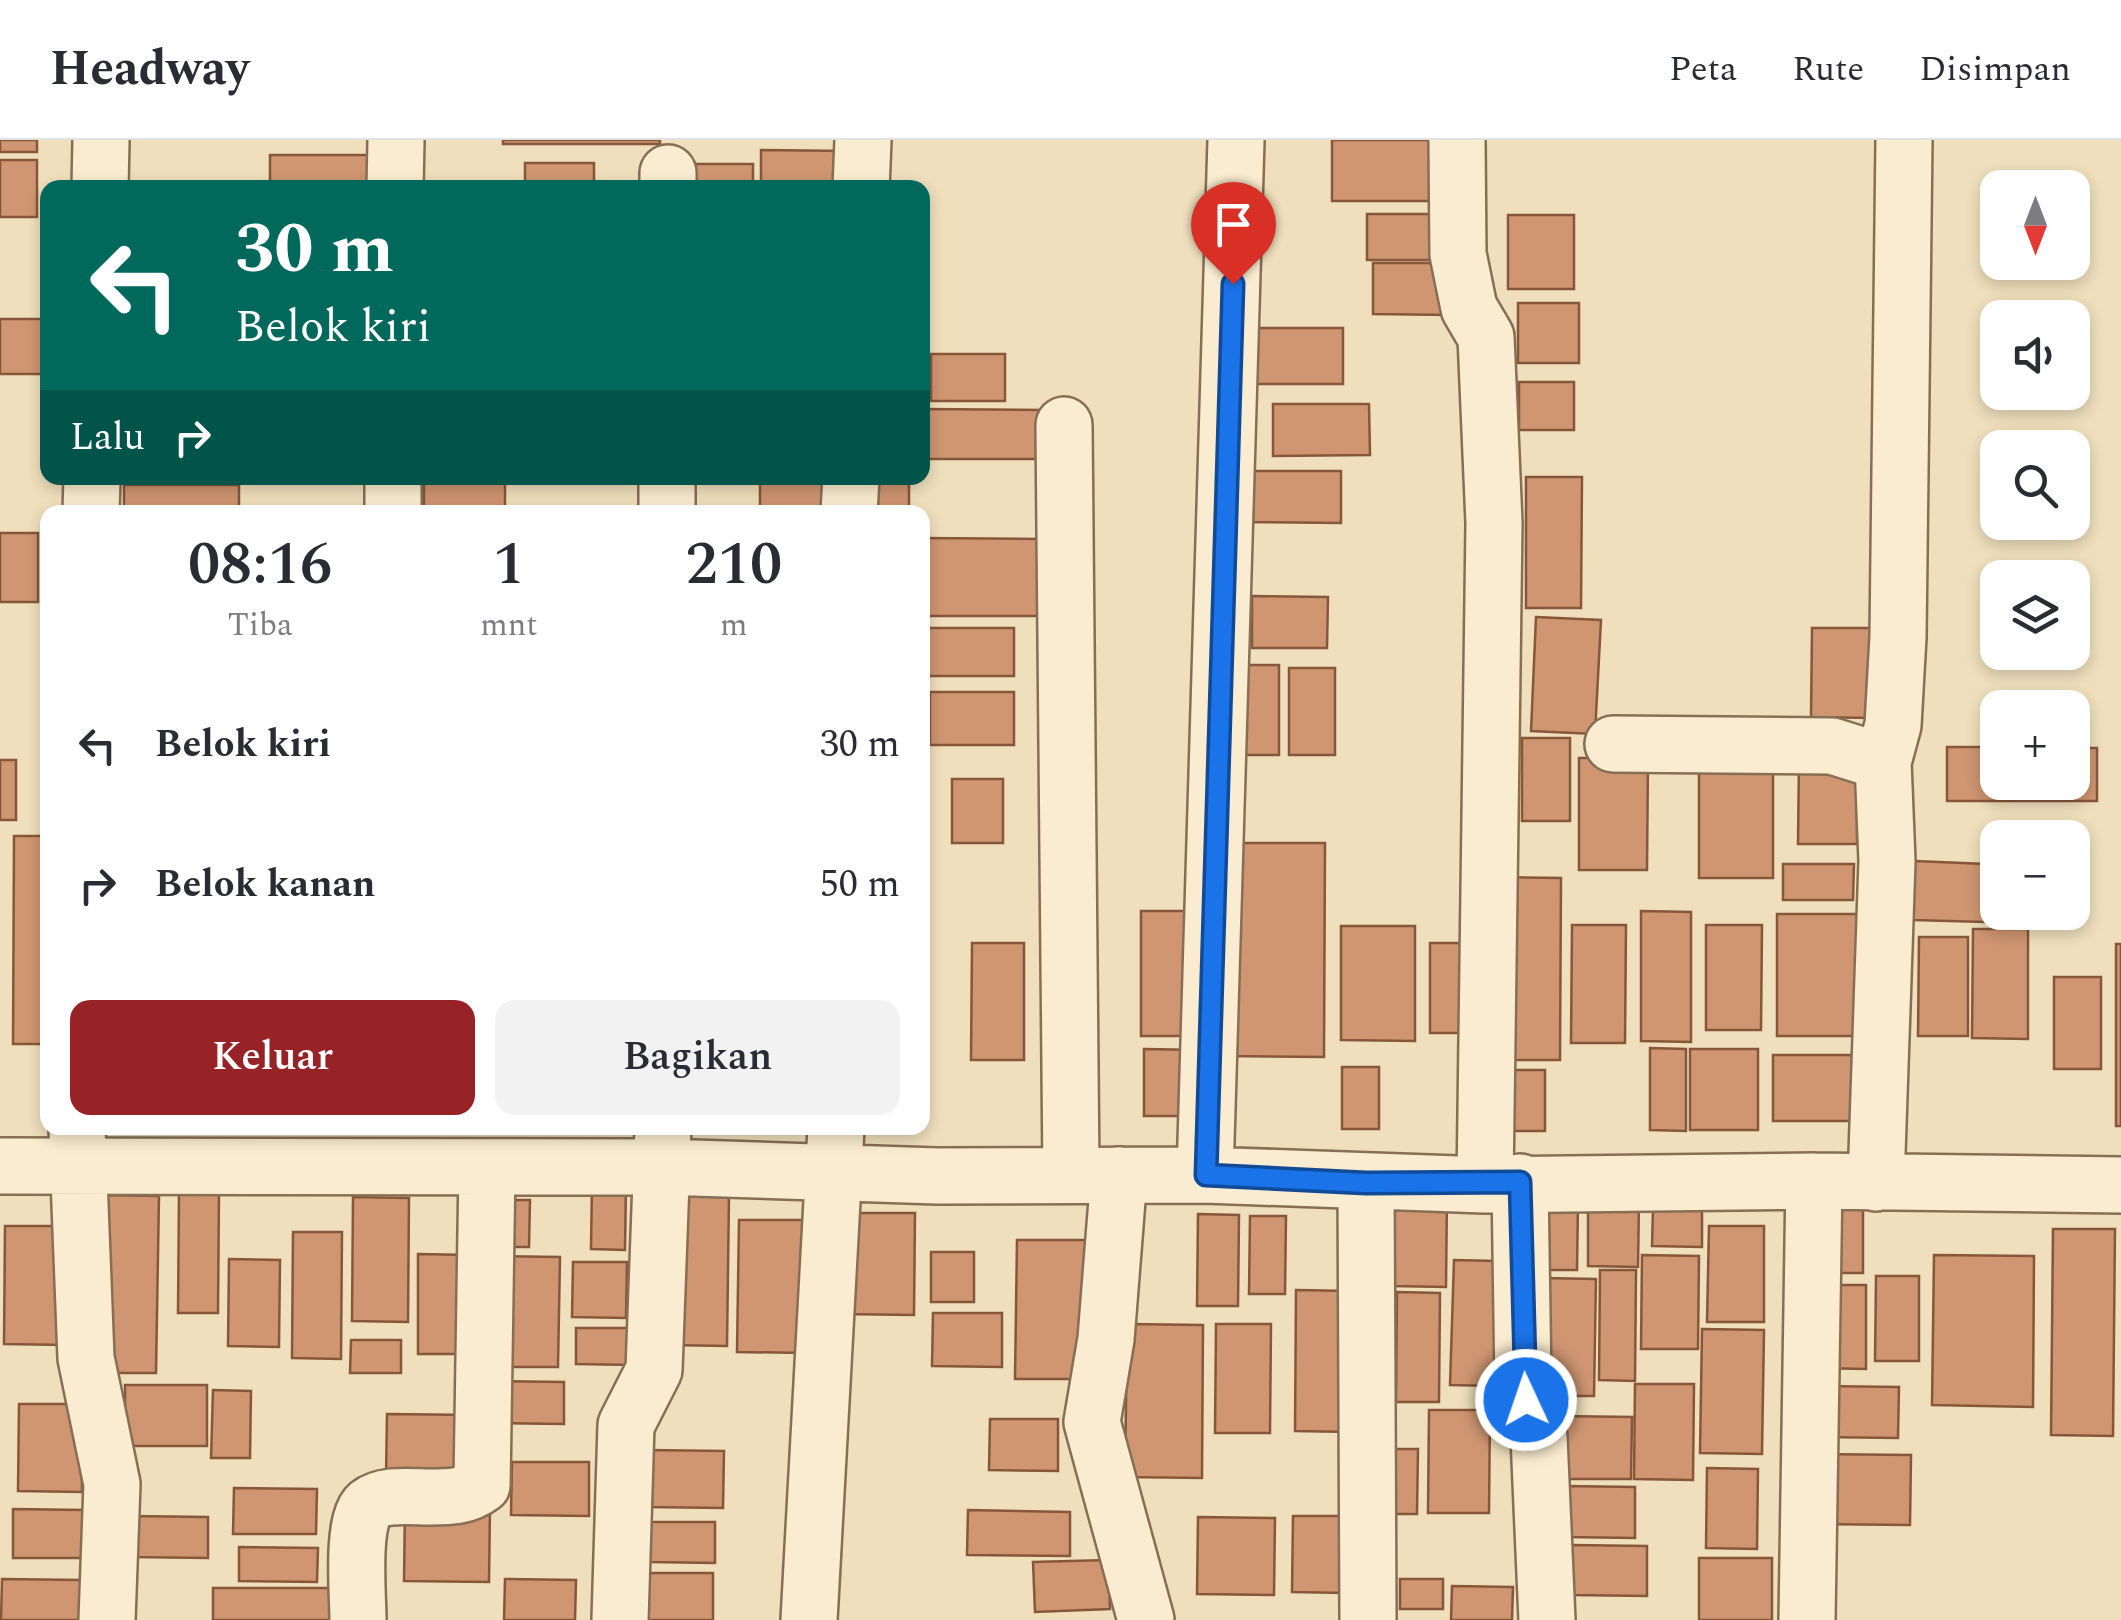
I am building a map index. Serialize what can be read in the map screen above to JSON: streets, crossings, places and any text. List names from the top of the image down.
{
  "north": "bottom",
  "page": {
    "header": "Headway",
    "nav": ["Peta", "Rute", "Disimpan"],
    "map_buttons": ["+", "−"],
    "turn": ["30 m", "Belok kiri"],
    "then": "Lalu",
    "eta": [
      "08:16",
      "Tiba",
      "1",
      "mnt",
      "210",
      "m"
    ],
    "list": [
      {
        "name": "Belok kiri",
        "value": "30 m"
      },
      {
        "name": "Belok kanan",
        "value": "50 m"
      }
    ],
    "buttons": ["Keluar", "Bagikan"]
  }
}
